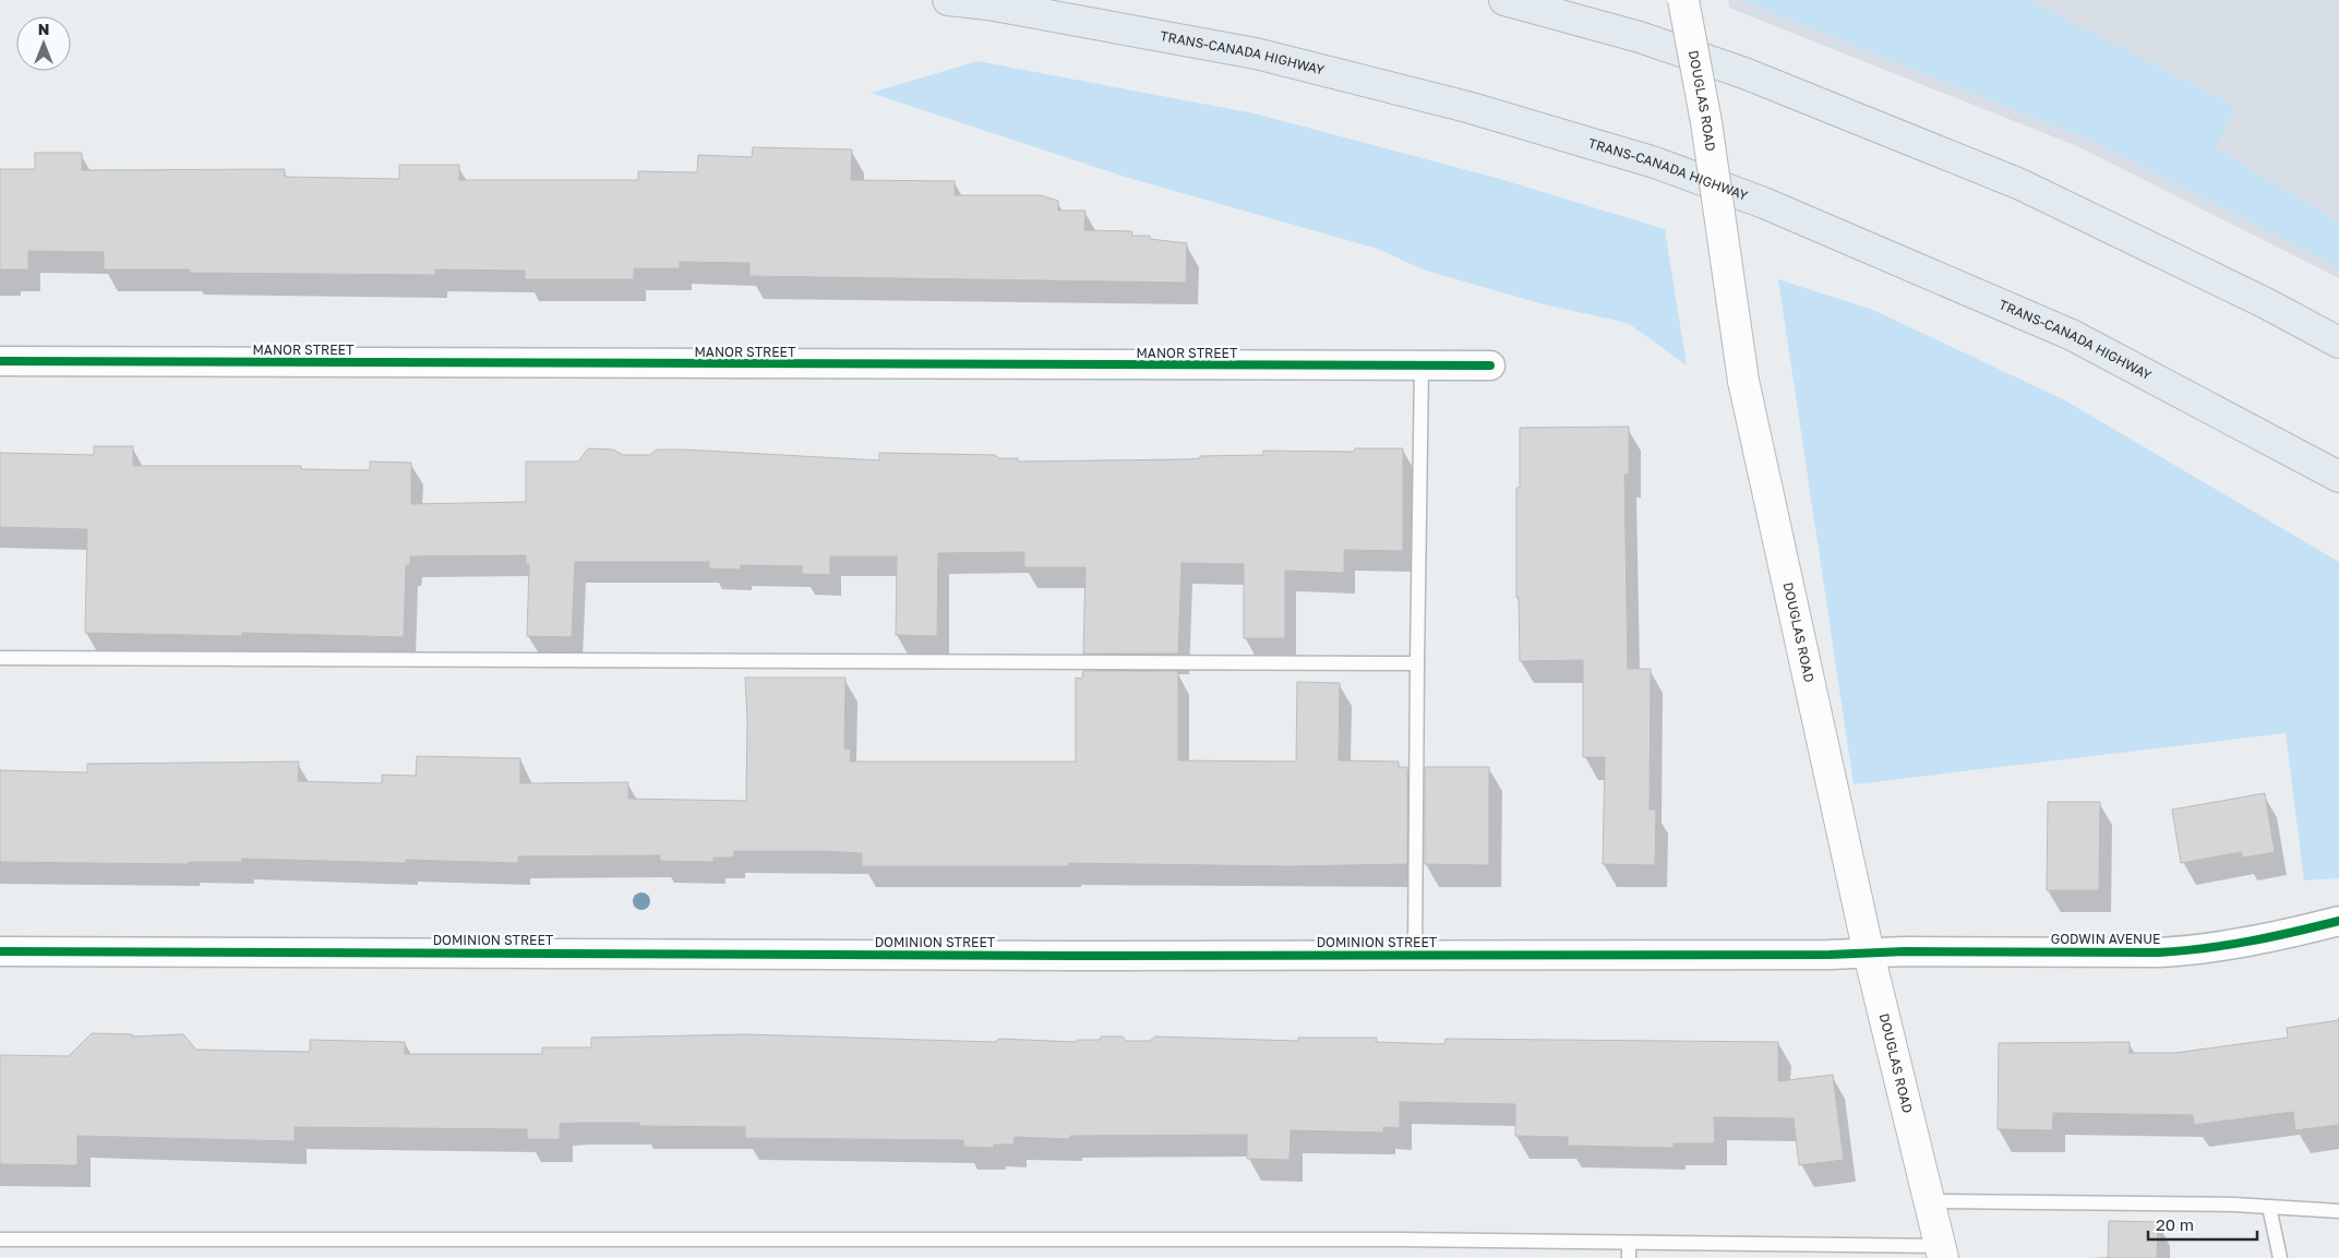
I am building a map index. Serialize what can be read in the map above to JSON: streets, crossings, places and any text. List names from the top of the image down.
{
  "streets": {
    "highway": ["TRANS-CANADA HIGHWAY"],
    "street": [
      "DOUGLAS ROAD",
      "MANOR STREET",
      "GODWIN AVENUE",
      "DOMINION STREET"
    ]
  },
  "crossings": [
    ["DOUGLAS ROAD", "GODWIN AVENUE"],
    ["DOUGLAS ROAD", "DOMINION STREET"],
    ["GODWIN AVENUE", "DOMINION STREET"]
  ],
  "scale_bar": "20 m",
  "north": "top"
}
